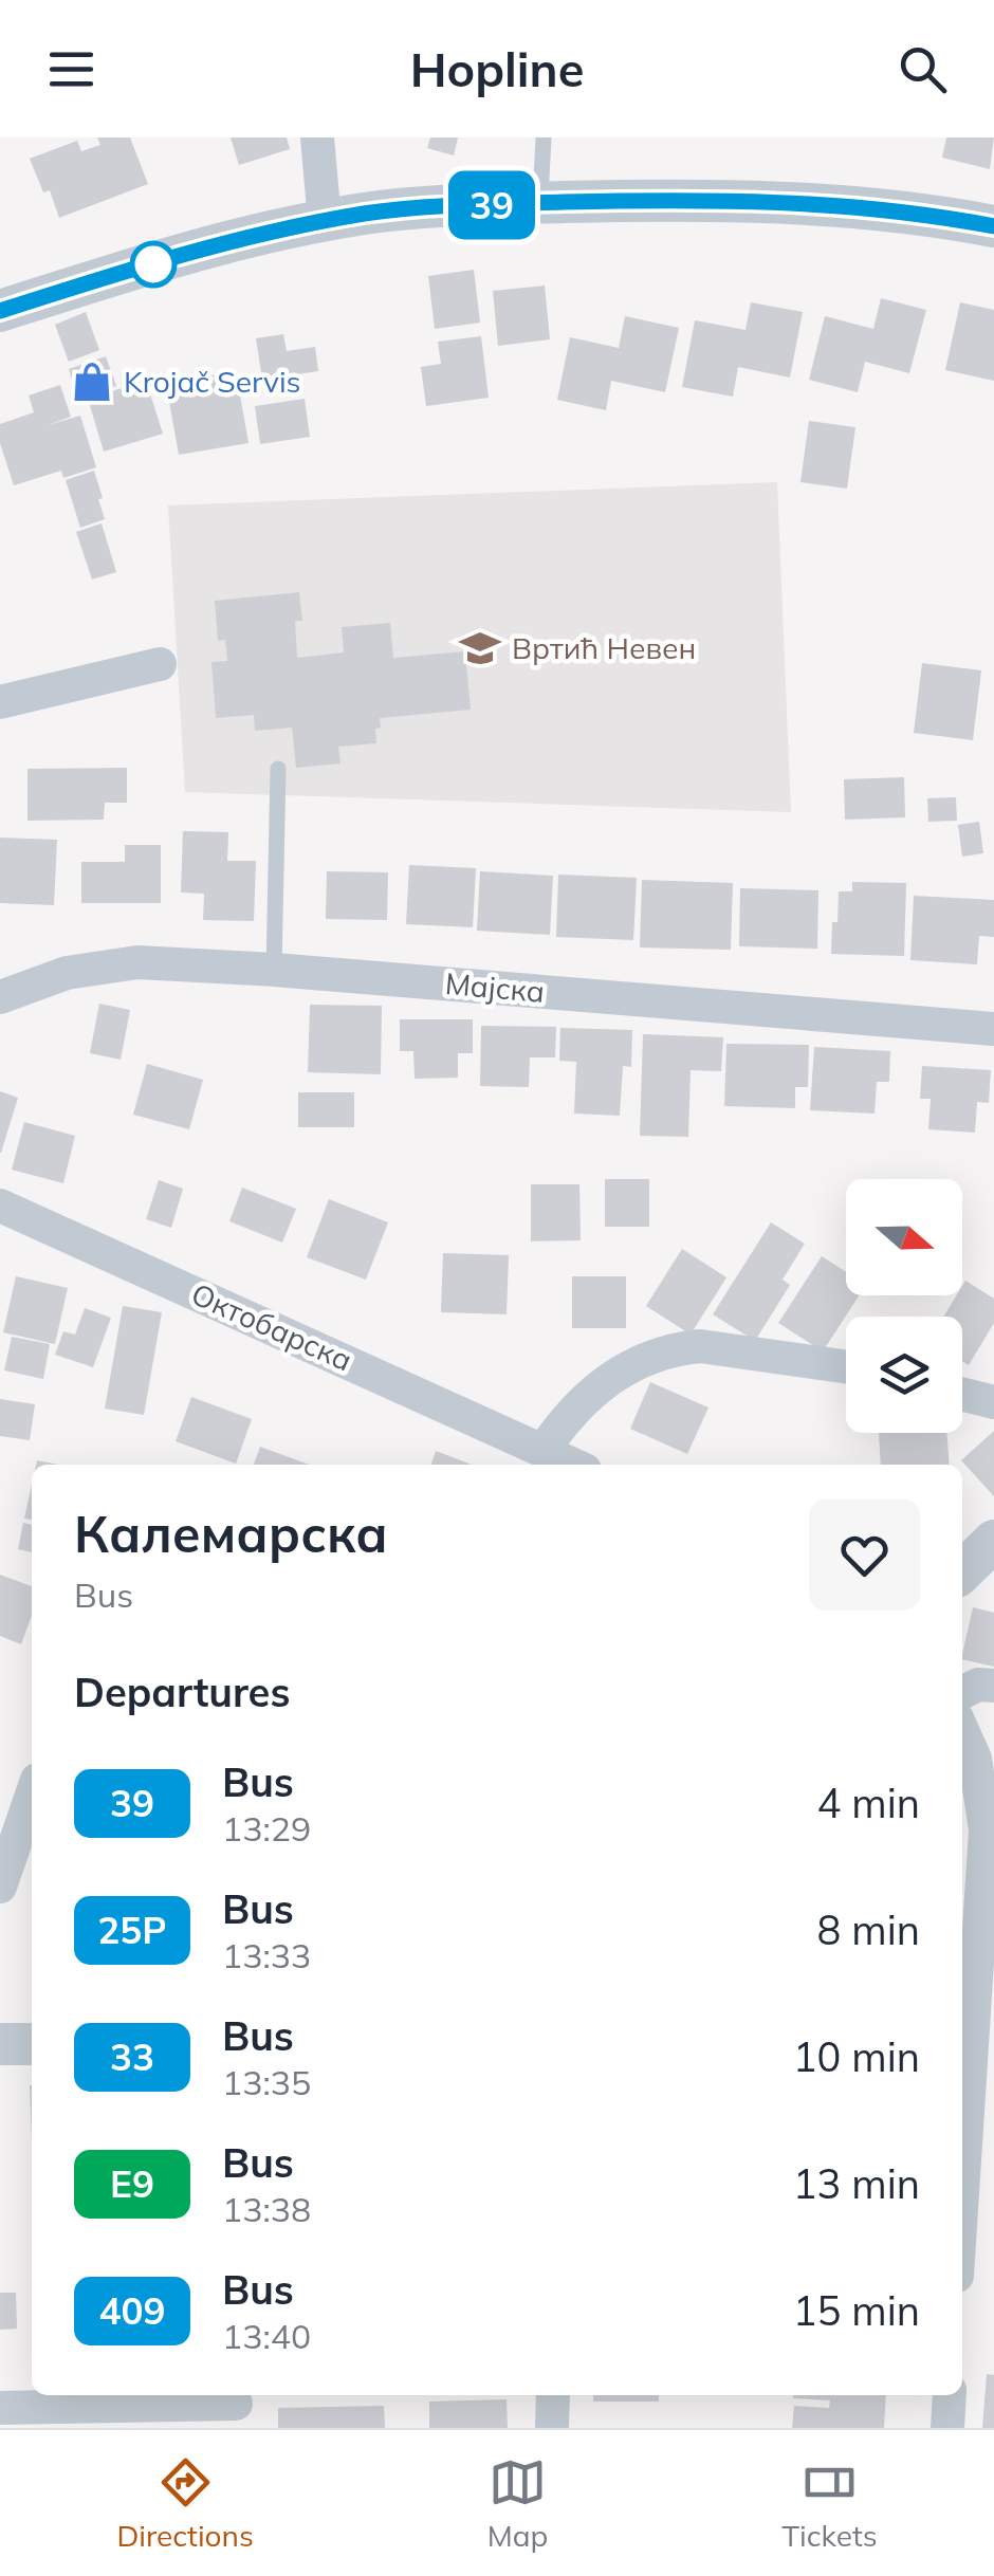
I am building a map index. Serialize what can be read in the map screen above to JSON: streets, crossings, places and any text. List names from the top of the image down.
{
  "streets": {
    "street": ["Мајска", "Октобарска"]
  },
  "places": {
    "shop": ["Krojač Servis"],
    "school or university": ["Вртић Невен"]
  },
  "lines": ["bus line 39"],
  "north": "right",
  "page": {
    "header": "Hopline",
    "on_map": "39",
    "heading": [
      ["Калемарска", "Bus"],
      "Departures"
    ],
    "list": [
      {
        "mark": "39",
        "name": "Bus",
        "note": "13:29",
        "value": "4 min"
      },
      {
        "mark": "25P",
        "name": "Bus",
        "note": "13:33",
        "value": "8 min"
      },
      {
        "mark": "33",
        "name": "Bus",
        "note": "13:35",
        "value": "10 min"
      },
      {
        "mark": "E9",
        "name": "Bus",
        "note": "13:38",
        "value": "13 min"
      },
      {
        "mark": "409",
        "name": "Bus",
        "note": "13:40",
        "value": "15 min"
      }
    ],
    "tabs": ["Directions", "Map", "Tickets"]
  }
}
